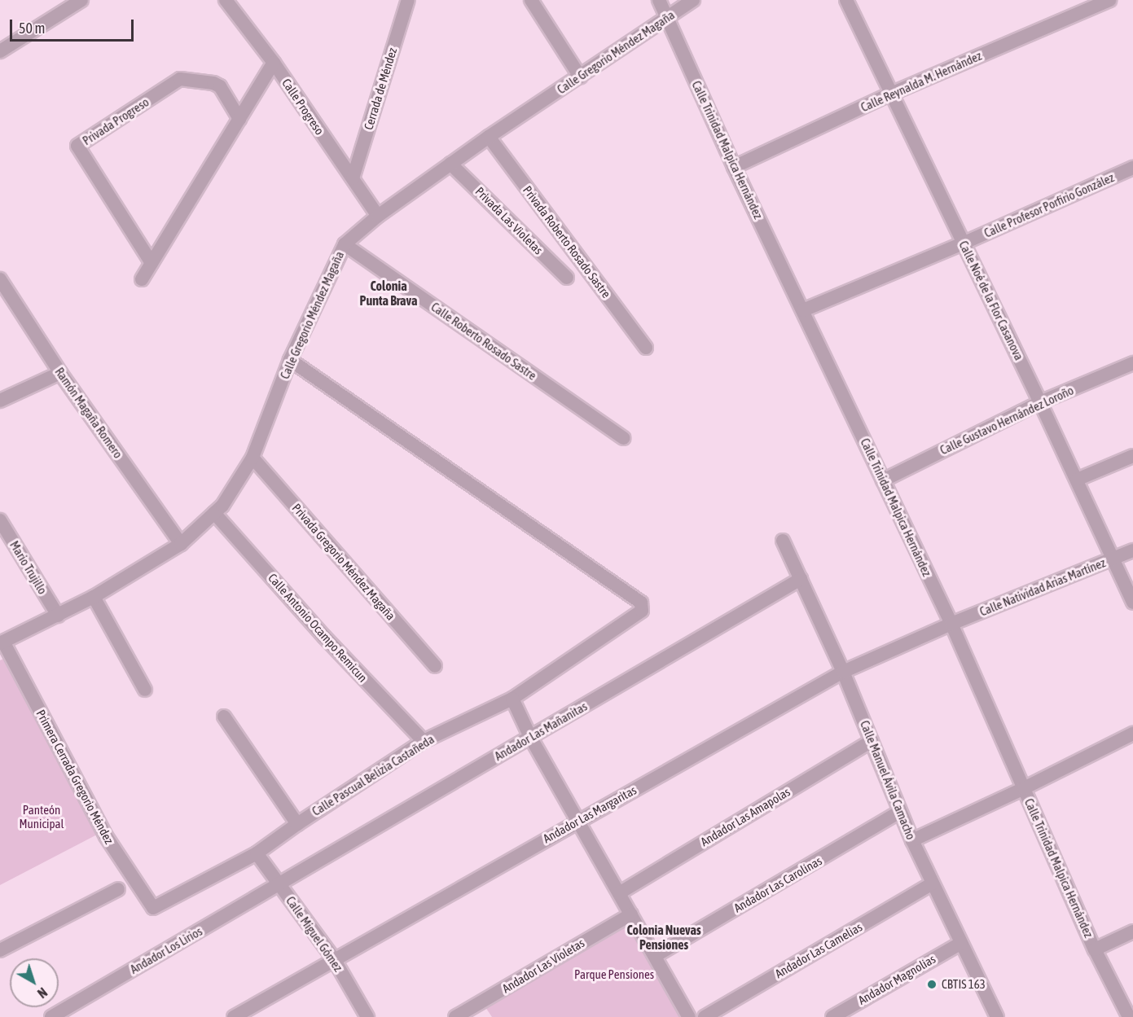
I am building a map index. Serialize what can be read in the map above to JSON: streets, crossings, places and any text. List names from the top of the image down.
{
  "streets": {
    "street": [
      "Calle Gregorio Méndez Magaña",
      "Calle Reynalda M. Hernández",
      "Cerrada de Méndez",
      "Calle Progreso",
      "Privada Progreso",
      "Calle Trinidad Malpica Hernández",
      "Calle Profesor Porfirio González",
      "Privada Las Violetas",
      "Privada Roberto Rosado Sastre",
      "Calle Noé de la Flor Casanova",
      "Calle Roberto Rosado Sastre",
      "Ramón Magaña Romero",
      "Calle Gustavo Hernández Loroño",
      "Privada Gregorio Méndez Magaña",
      "Mario Trujillo",
      "Calle Natividad Arias Martínez",
      "Calle Antonio Ocampo Remicun",
      "Andador Las Mañanitas",
      "Calle Pascual Belizia Castañeda",
      "Primera Cerrada Gregorio Méndez",
      "Calle Manuel Ávila Camacho",
      "Andador Las Margaritas",
      "Andador Las Amapolas",
      "Andador Las Carolinas",
      "Calle Miguel Gómez",
      "Andador Los Lirios",
      "Andador Las Camelias",
      "Andador Las Violetas",
      "Andador Magnolias"
    ]
  },
  "crossings": [
    ["Calle Gregorio Méndez Magaña", "Calle Progreso"],
    ["Calle Gregorio Méndez Magaña", "Calle Trinidad Malpica Hernández"],
    ["Calle Gregorio Méndez Magaña", "Privada Las Violetas"],
    ["Calle Gregorio Méndez Magaña", "Privada Roberto Rosado Sastre"],
    ["Calle Gregorio Méndez Magaña", "Calle Roberto Rosado Sastre"],
    ["Calle Gregorio Méndez Magaña", "Ramón Magaña Romero"],
    ["Calle Gregorio Méndez Magaña", "Privada Gregorio Méndez Magaña"],
    ["Calle Gregorio Méndez Magaña", "Mario Trujillo"],
    ["Calle Gregorio Méndez Magaña", "Calle Antonio Ocampo Remicun"],
    ["Calle Gregorio Méndez Magaña", "Calle Pascual Belizia Castañeda"],
    ["Calle Gregorio Méndez Magaña", "Primera Cerrada Gregorio Méndez"],
    ["Calle Reynalda M. Hernández", "Calle Trinidad Malpica Hernández"],
    ["Calle Reynalda M. Hernández", "Calle Noé de la Flor Casanova"],
    ["Cerrada de Méndez", "Calle Progreso"],
    ["Calle Trinidad Malpica Hernández", "Calle Profesor Porfirio González"],
    ["Calle Trinidad Malpica Hernández", "Calle Gustavo Hernández Loroño"],
    ["Calle Trinidad Malpica Hernández", "Calle Natividad Arias Martínez"],
    ["Calle Trinidad Malpica Hernández", "Andador Las Margaritas"],
    ["Calle Profesor Porfirio González", "Calle Noé de la Flor Casanova"],
    ["Calle Noé de la Flor Casanova", "Calle Gustavo Hernández Loroño"],
    ["Calle Noé de la Flor Casanova", "Calle Natividad Arias Martínez"],
    ["Calle Natividad Arias Martínez", "Andador Las Margaritas"],
    ["Calle Antonio Ocampo Remicun", "Calle Pascual Belizia Castañeda"],
    ["Andador Las Mañanitas", "Calle Manuel Ávila Camacho"],
    ["Andador Las Mañanitas", "Calle Miguel Gómez"],
    ["Andador Las Mañanitas", "Andador Los Lirios"],
    ["Calle Pascual Belizia Castañeda", "Primera Cerrada Gregorio Méndez"],
    ["Calle Pascual Belizia Castañeda", "Calle Miguel Gómez"],
    ["Calle Manuel Ávila Camacho", "Andador Las Margaritas"],
    ["Calle Manuel Ávila Camacho", "Andador Las Amapolas"],
    ["Calle Manuel Ávila Camacho", "Andador Las Carolinas"],
    ["Calle Manuel Ávila Camacho", "Andador Las Camelias"],
    ["Calle Manuel Ávila Camacho", "Andador Magnolias"],
    ["Andador Las Margaritas", "Calle Miguel Gómez"],
    ["Calle Miguel Gómez", "Andador Los Lirios"]
  ],
  "districts": ["Colonia Punta Brava", "Colonia Nuevas Pensiones"],
  "parks": ["Panteón Municipal", "Parque Pensiones"],
  "places": ["CBTIS 163"],
  "scale_bar": "50 m",
  "north": "bottom right"
}
